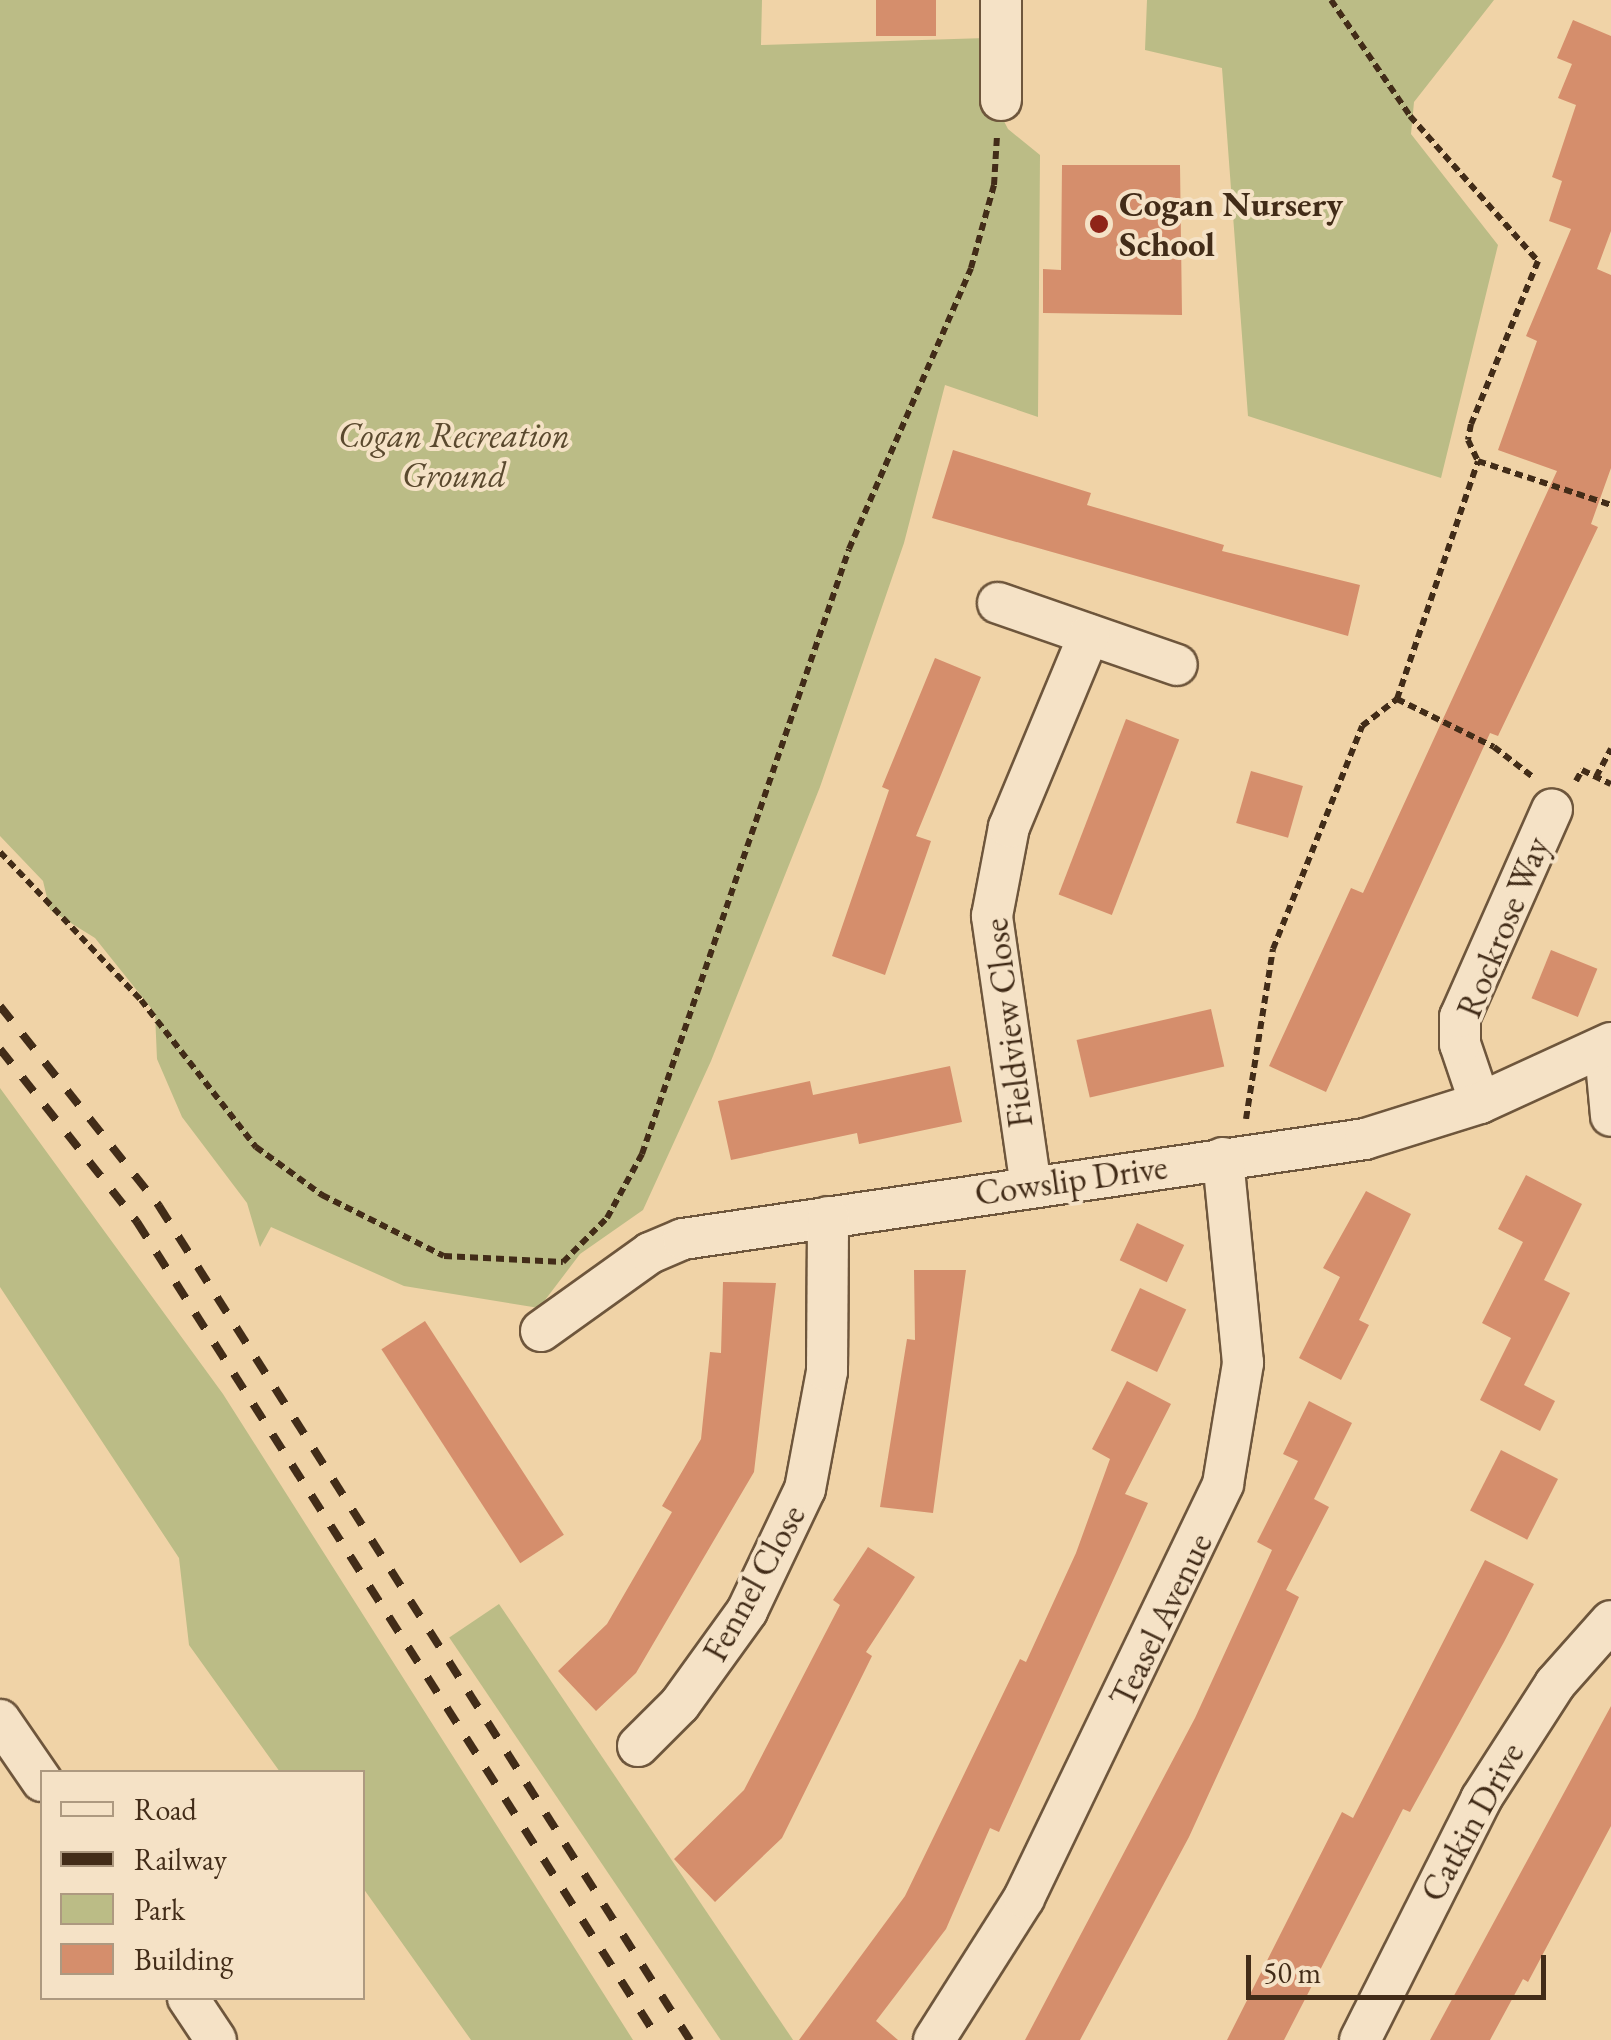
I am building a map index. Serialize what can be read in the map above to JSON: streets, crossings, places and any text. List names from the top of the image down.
{
  "streets": {
    "street": [
      "Rockrose Way",
      "Fieldview Close",
      "Cowslip Drive",
      "Fennel Close",
      "Teasel Avenue",
      "Catkin Drive"
    ]
  },
  "crossings": [
    ["Rockrose Way", "Cowslip Drive"],
    ["Fieldview Close", "Cowslip Drive"],
    ["Cowslip Drive", "Fennel Close"],
    ["Cowslip Drive", "Teasel Avenue"]
  ],
  "parks": ["Cogan Recreation Ground"],
  "places": ["Cogan Nursery School"],
  "legend": [
    "Road",
    "Railway",
    "Park",
    "Building"
  ],
  "scale_bar": "50 m"
}
